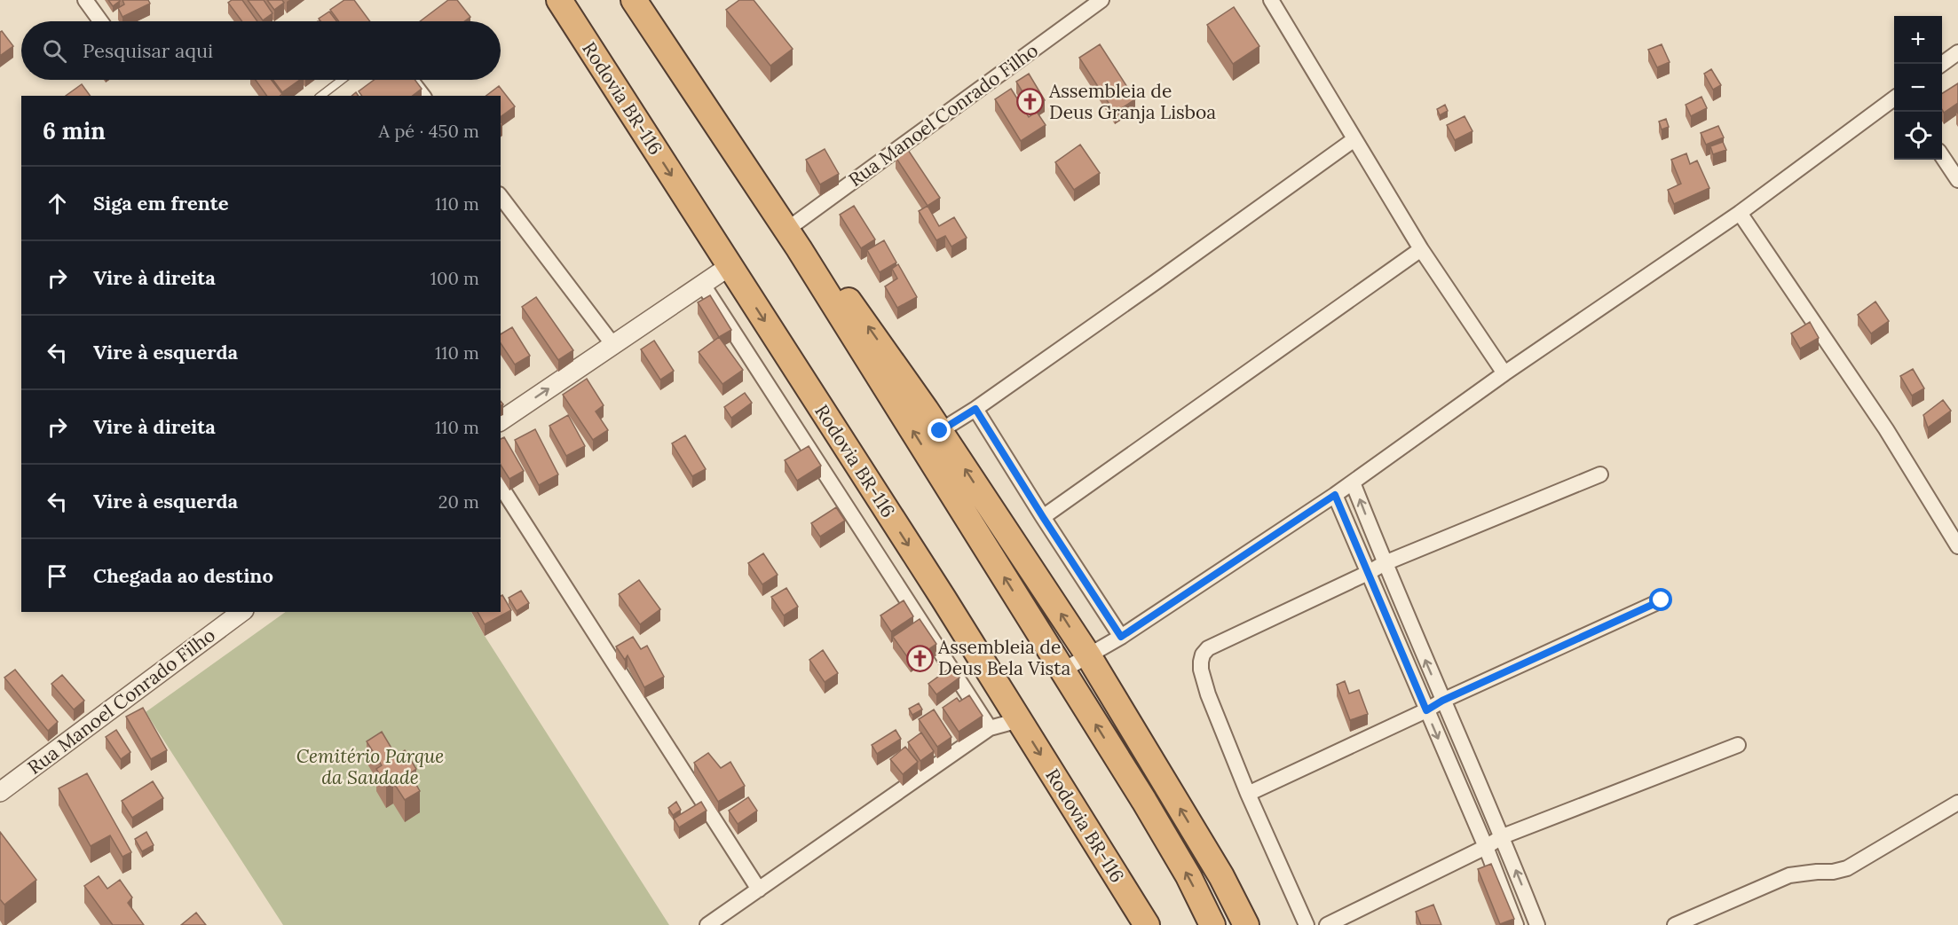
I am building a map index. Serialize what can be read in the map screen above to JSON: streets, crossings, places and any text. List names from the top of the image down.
{
  "streets": {
    "highway": ["Rodovia BR-116"],
    "street": ["Rua Manoel Conrado Filho"]
  },
  "parks": ["Cemitério Parque da Saudade"],
  "places": {
    "church": ["Assembleia de Deus Granja Lisboa", "Assembleia de Deus Bela Vista"]
  },
  "page": {
    "map_buttons": ["+", "−"],
    "search": "Pesquisar aqui",
    "heading": ["6 min", "A pé · 450 m"],
    "list": [
      ["Siga em frente", "110 m"],
      ["Vire à direita", "100 m"],
      ["Vire à esquerda", "110 m"],
      ["Vire à direita", "110 m"],
      ["Vire à esquerda", "20 m"],
      "Chegada ao destino"
    ]
  }
}
